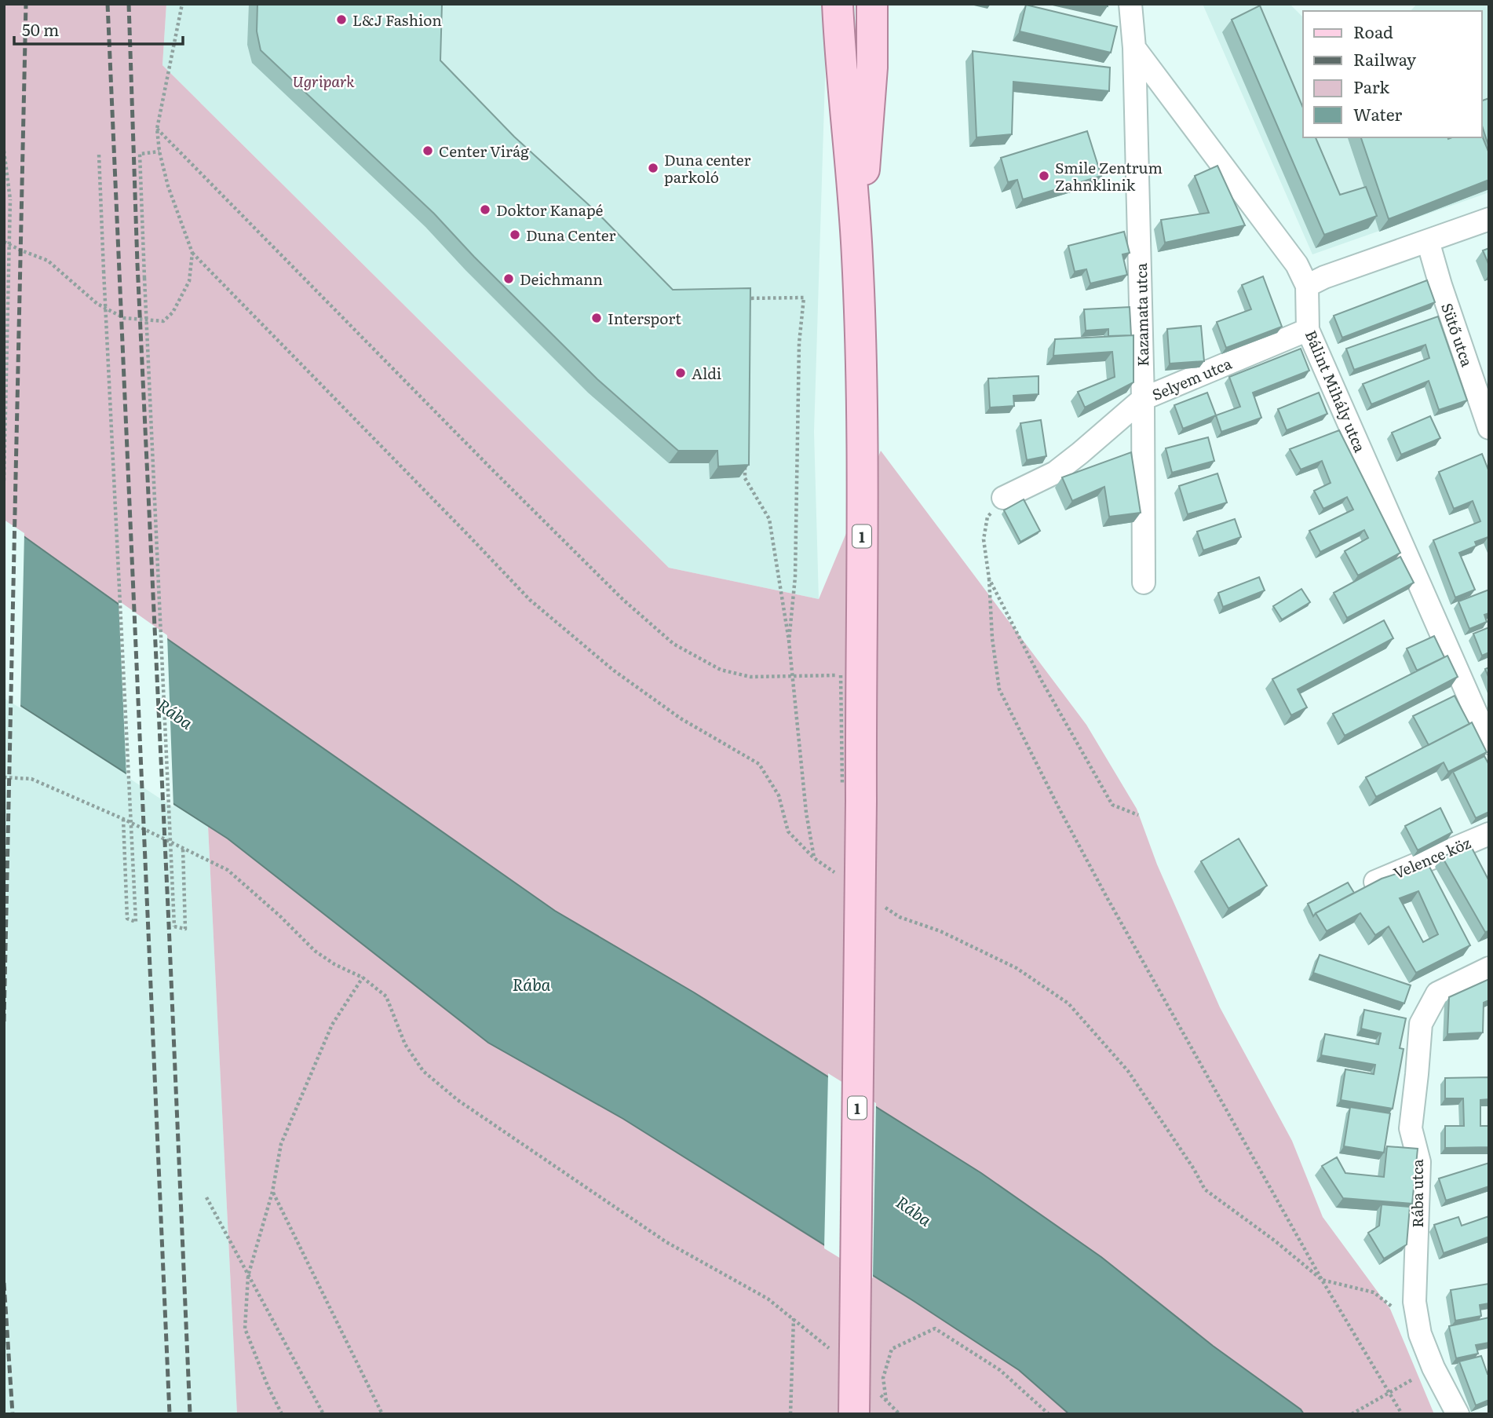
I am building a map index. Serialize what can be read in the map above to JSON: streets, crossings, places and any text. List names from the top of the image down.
{
  "streets": {
    "main road": ["1"],
    "street": [
      "Kazamata utca",
      "Sütő utca",
      "Selyem utca",
      "Bálint Mihály utca",
      "Velence köz",
      "Rába utca"
    ]
  },
  "crossings": [
    ["Kazamata utca", "Selyem utca"],
    ["Kazamata utca", "Bálint Mihály utca"],
    ["Selyem utca", "Bálint Mihály utca"]
  ],
  "water": ["Rába"],
  "parks": ["Ugripark"],
  "places": [
    "L&J Fashion",
    "Center Virág",
    "Duna center parkoló",
    "Smile Zentrum Zahnklinik",
    "Doktor Kanapé",
    "Duna Center",
    "Deichmann",
    "Intersport",
    "Aldi"
  ],
  "legend": [
    "Road",
    "Railway",
    "Park",
    "Water"
  ],
  "scale_bar": "50 m"
}
